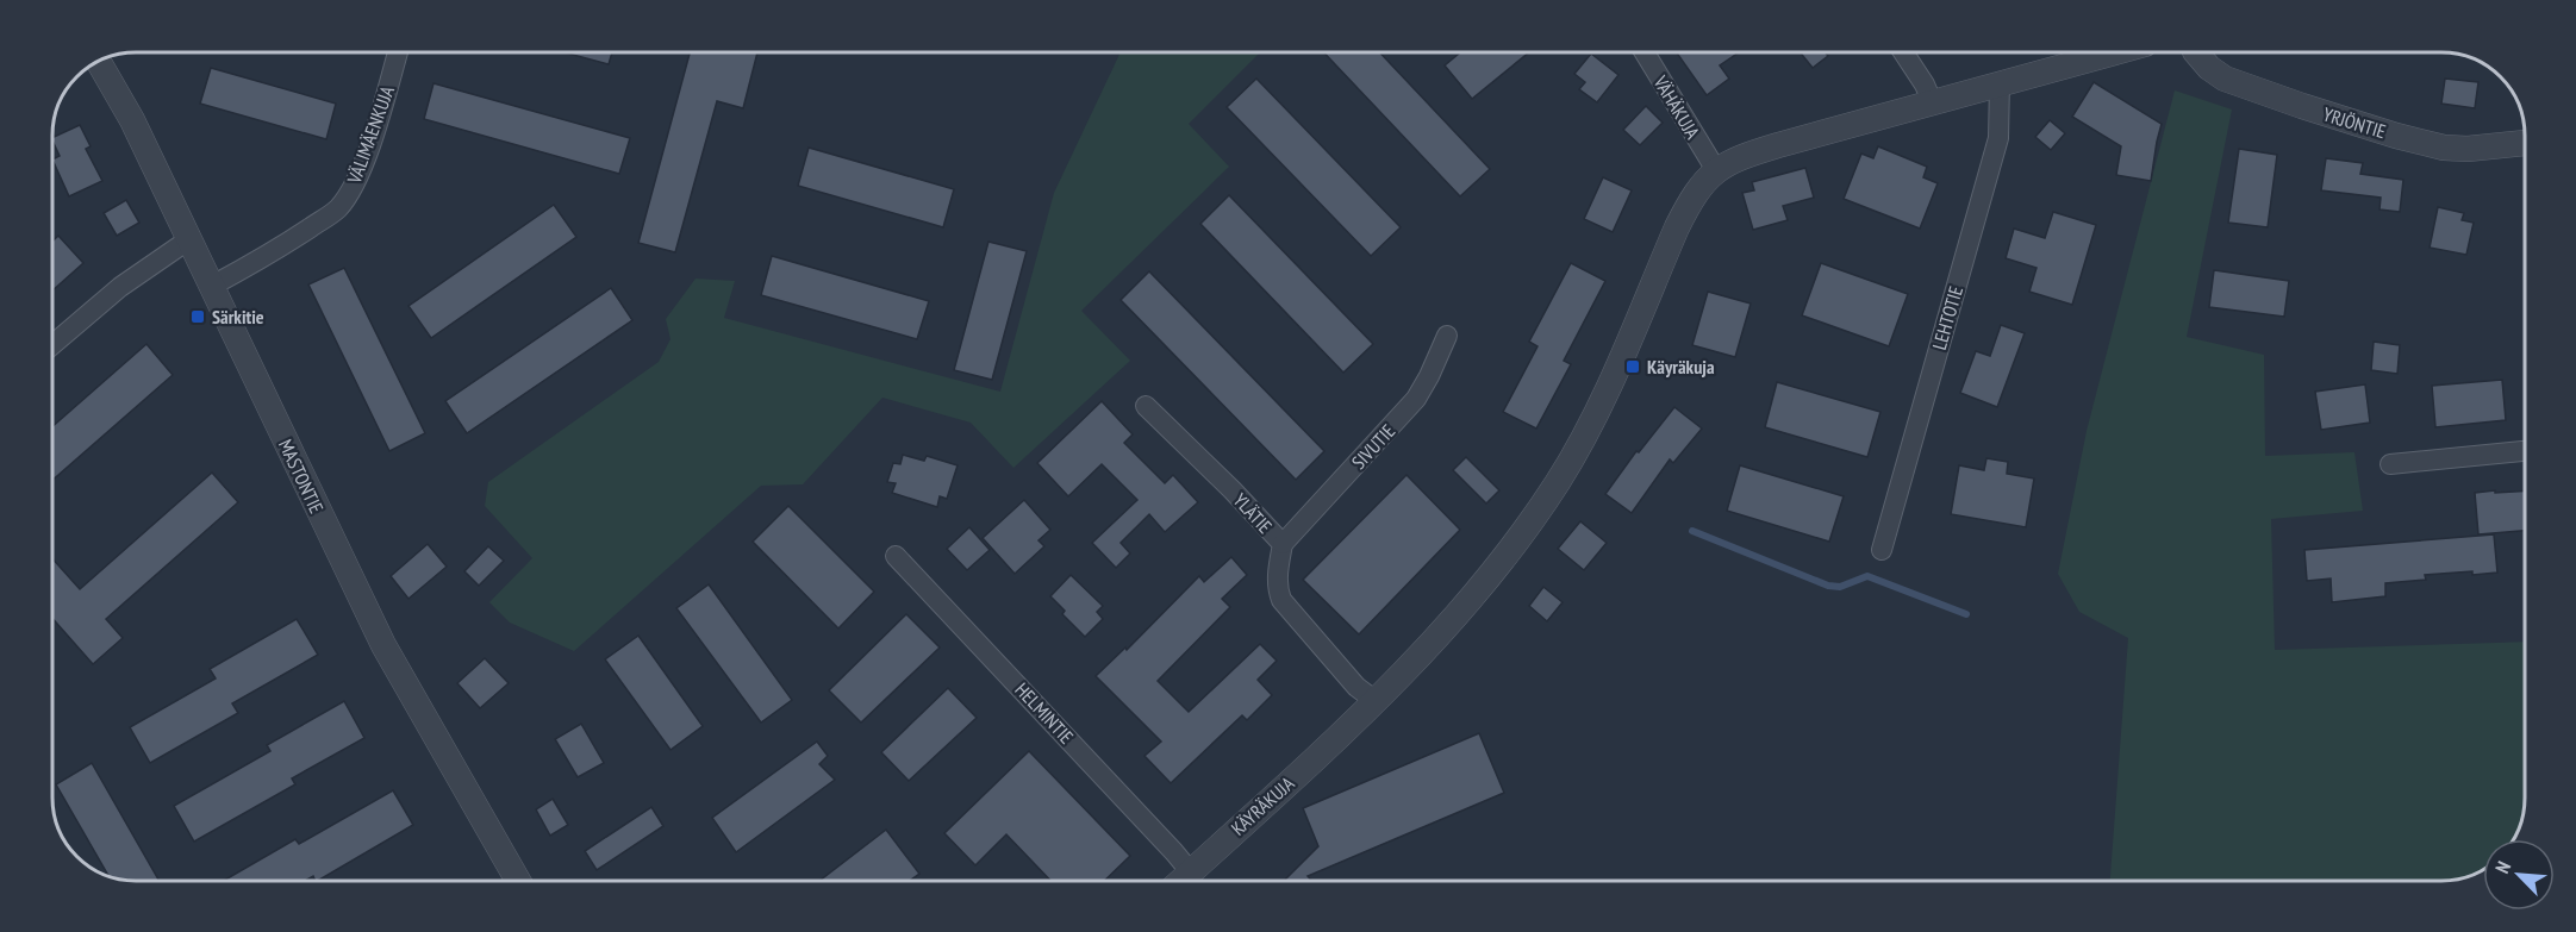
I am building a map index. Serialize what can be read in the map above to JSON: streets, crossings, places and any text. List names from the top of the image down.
{
  "streets": {
    "street": [
      "VÄHÄKUJA",
      "YRJÖNTIE",
      "VÄLIMÄENKUJA",
      "LEHTOTIE",
      "SIVUTIE",
      "MASTONTIE",
      "YLÄTIE",
      "HELMINTIE",
      "KÄYRÄKUJA"
    ]
  },
  "crossings": [
    ["VÄHÄKUJA", "KÄYRÄKUJA"],
    ["VÄLIMÄENKUJA", "MASTONTIE"],
    ["LEHTOTIE", "KÄYRÄKUJA"],
    ["SIVUTIE", "YLÄTIE"],
    ["YLÄTIE", "KÄYRÄKUJA"],
    ["HELMINTIE", "KÄYRÄKUJA"]
  ],
  "places": {
    "transit": ["Särkitie", "Käyräkuja"]
  },
  "north": "top left"
}
